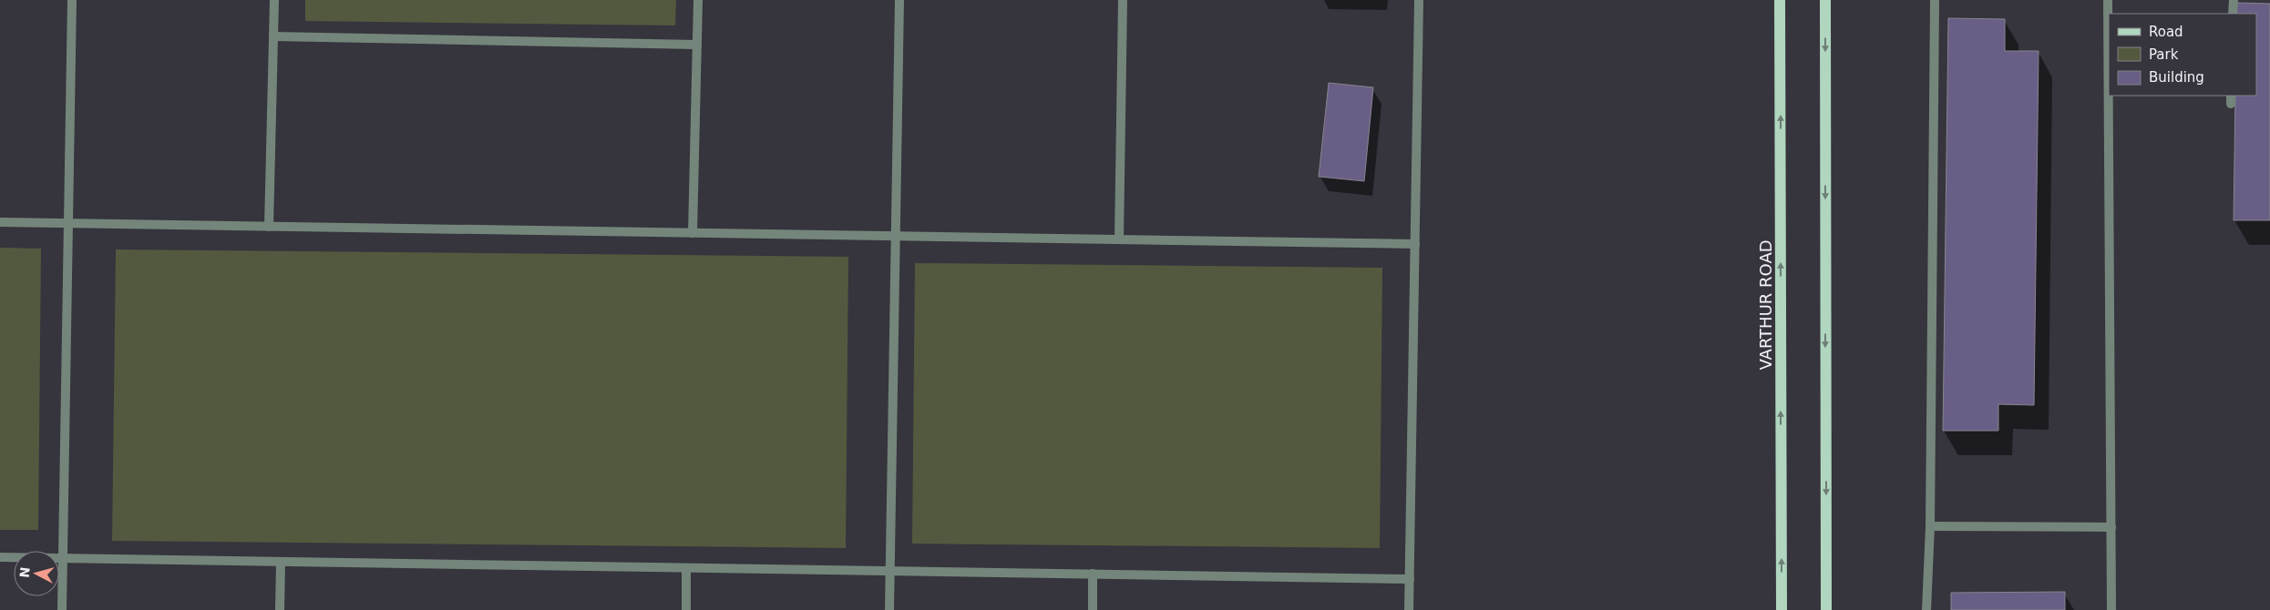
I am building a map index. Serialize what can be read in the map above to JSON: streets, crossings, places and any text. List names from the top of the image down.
{
  "streets": {
    "main road": ["VARTHUR ROAD"]
  },
  "legend": ["Road", "Park", "Building"],
  "north": "left"
}
